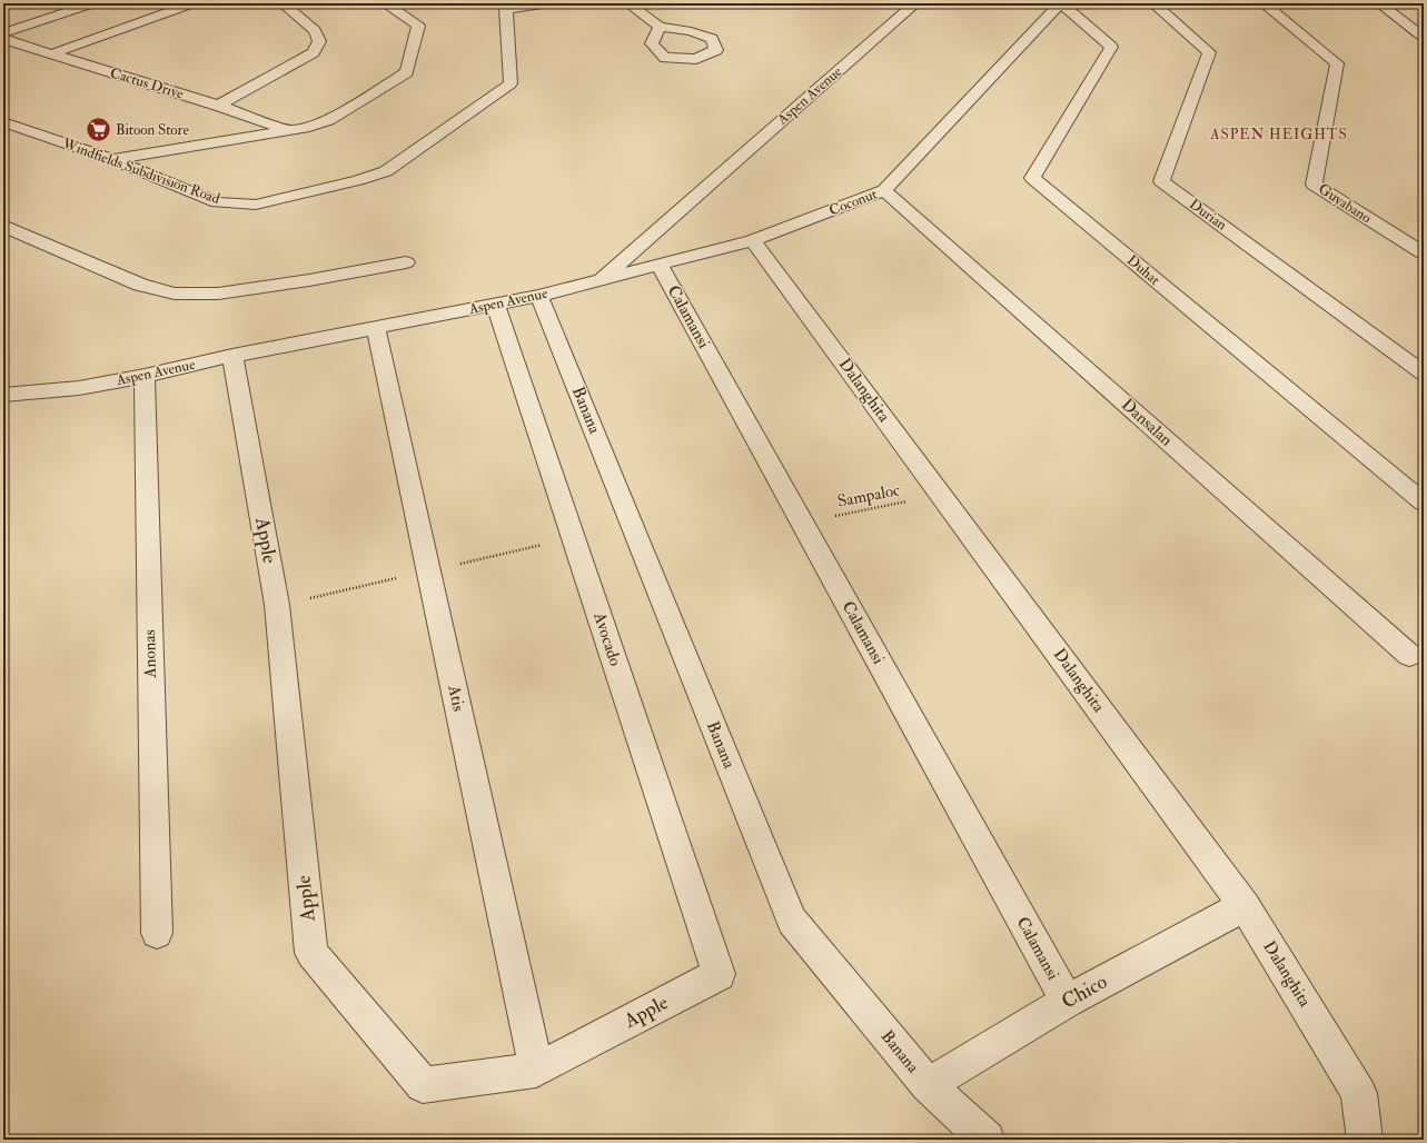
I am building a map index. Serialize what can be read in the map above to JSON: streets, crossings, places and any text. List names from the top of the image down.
{
  "streets": {
    "street": [
      "Cactus Drive",
      "Aspen Avenue",
      "Windfields Subdivision Road",
      "Coconut",
      "Guyabano",
      "Durian",
      "Duhat",
      "Calamansi",
      "Dalanghita",
      "Banana",
      "Dansalan",
      "Apple",
      "Avocado",
      "Anonas",
      "Atis",
      "Chico"
    ],
    "path": ["Sampaloc"]
  },
  "crossings": [
    ["Aspen Avenue", "Coconut"],
    ["Aspen Avenue", "Banana"],
    ["Aspen Avenue", "Apple"],
    ["Aspen Avenue", "Avocado"],
    ["Aspen Avenue", "Anonas"],
    ["Aspen Avenue", "Atis"],
    ["Coconut", "Duhat"],
    ["Coconut", "Calamansi"],
    ["Coconut", "Dalanghita"],
    ["Coconut", "Dansalan"],
    ["Calamansi", "Sampaloc"],
    ["Calamansi", "Chico"],
    ["Dalanghita", "Sampaloc"],
    ["Dalanghita", "Chico"],
    ["Banana", "Chico"],
    ["Apple", "Avocado"],
    ["Apple", "Atis"]
  ],
  "districts": ["ASPEN HEIGHTS"],
  "places": {
    "supermarket": ["Bitoon Store"]
  }
}
